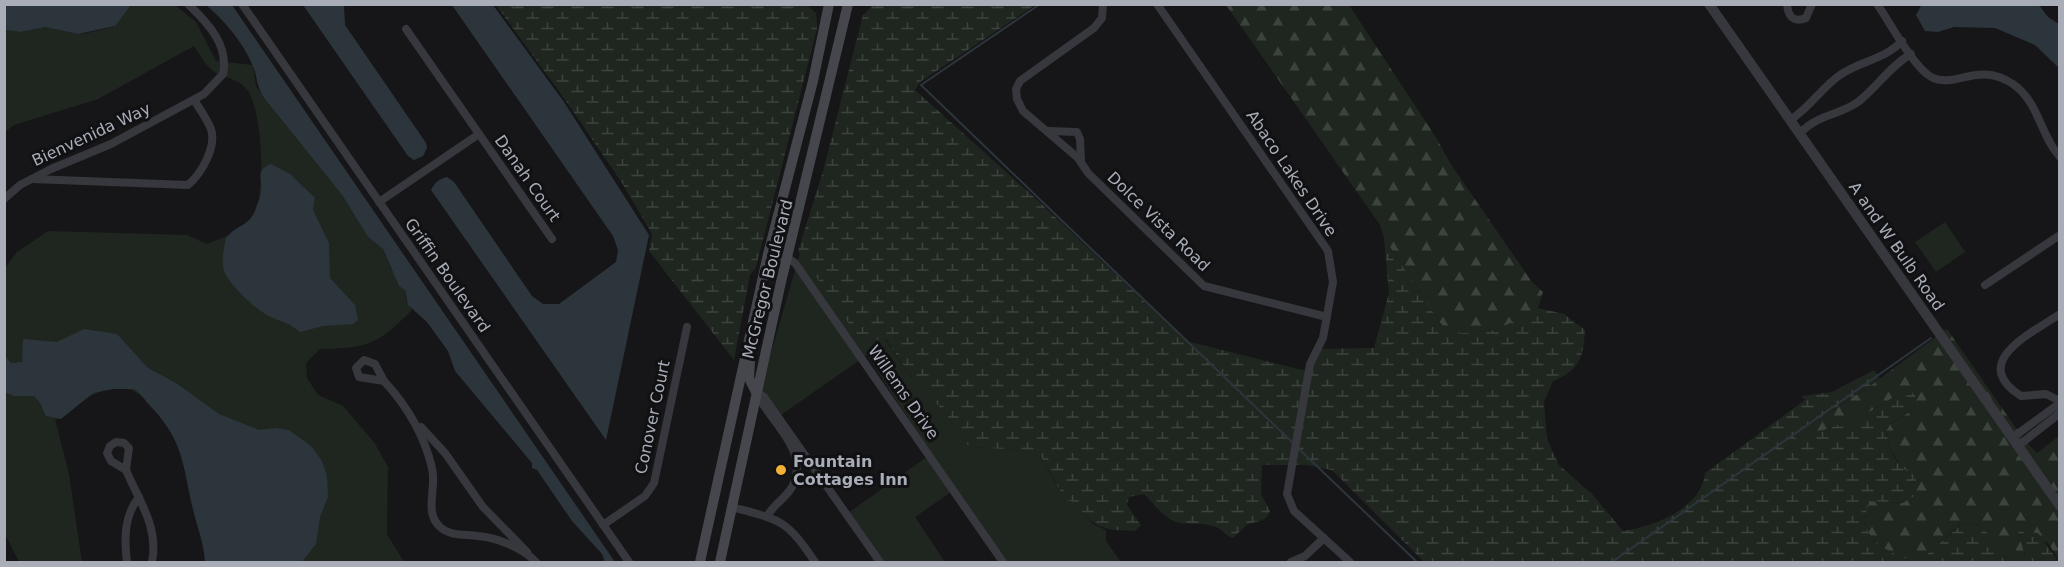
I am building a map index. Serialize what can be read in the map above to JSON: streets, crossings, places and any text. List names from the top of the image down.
{
  "streets": {
    "main road": ["McGregor Boulevard"],
    "street": [
      "Bienvenida Way",
      "Abaco Lakes Drive",
      "Danah Court",
      "Dolce Vista Road",
      "A and W Bulb Road",
      "Griffin Boulevard",
      "Willems Drive",
      "Conover Court"
    ]
  },
  "crossings": [
    ["Abaco Lakes Drive", "Dolce Vista Road"],
    ["Danah Court", "Griffin Boulevard"],
    ["Griffin Boulevard", "Conover Court"],
    ["McGregor Boulevard", "Willems Drive"]
  ],
  "places": ["Fountain Cottages Inn"]
}
